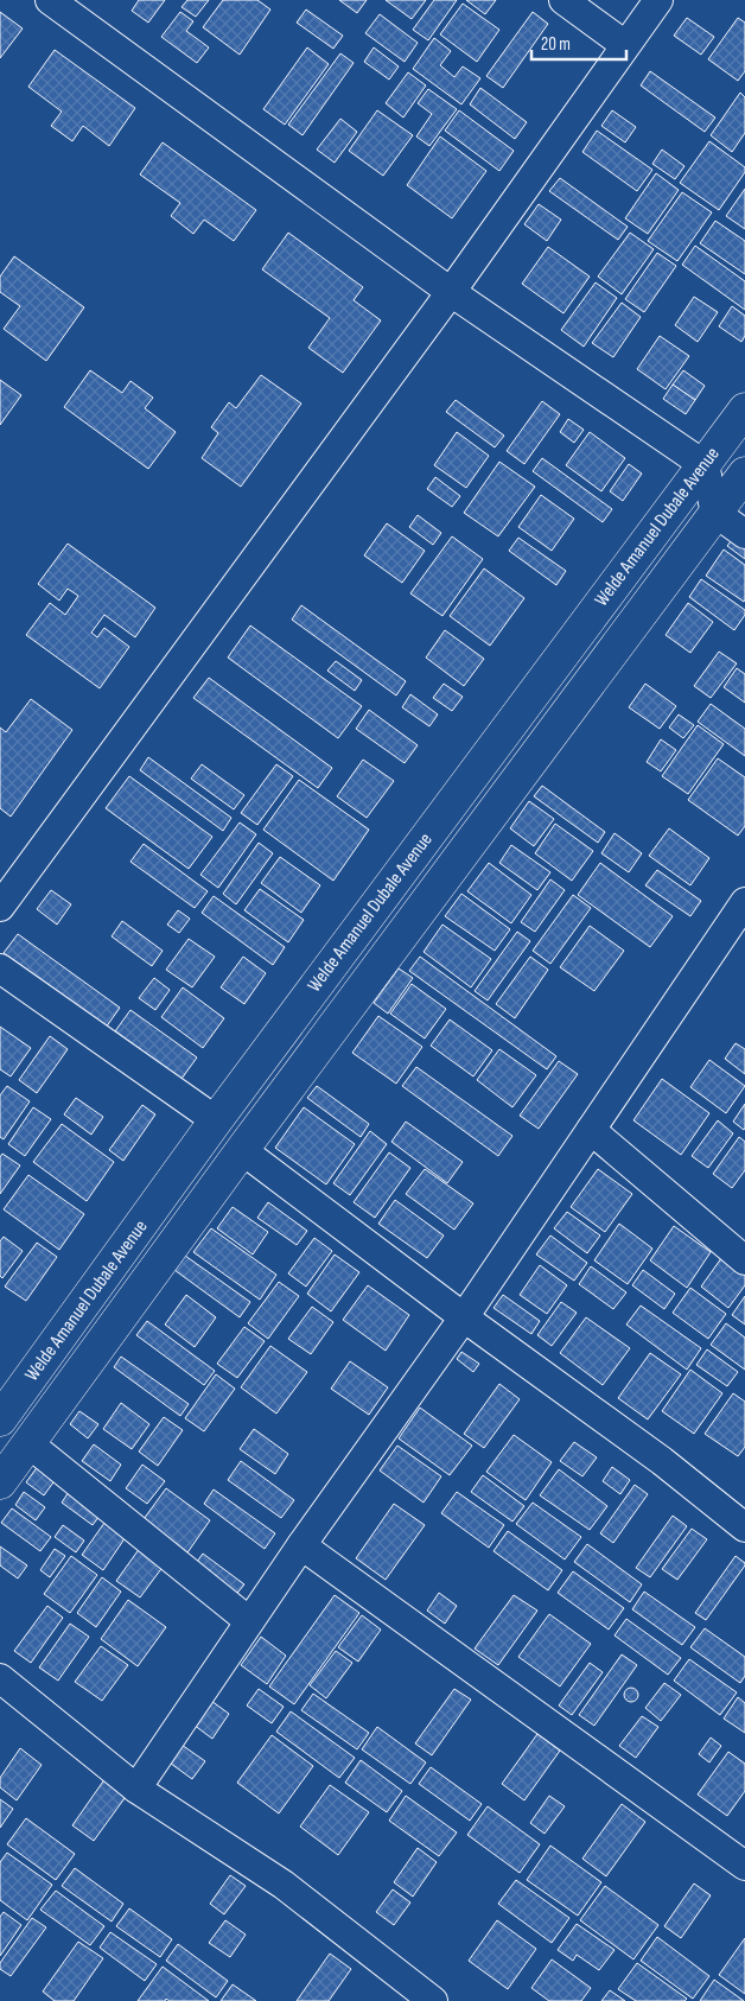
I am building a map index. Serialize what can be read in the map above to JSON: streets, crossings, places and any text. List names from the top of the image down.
{
  "streets": {
    "main road": ["Welde Amanuel Dubale Avenue"]
  },
  "scale_bar": "20 m"
}
